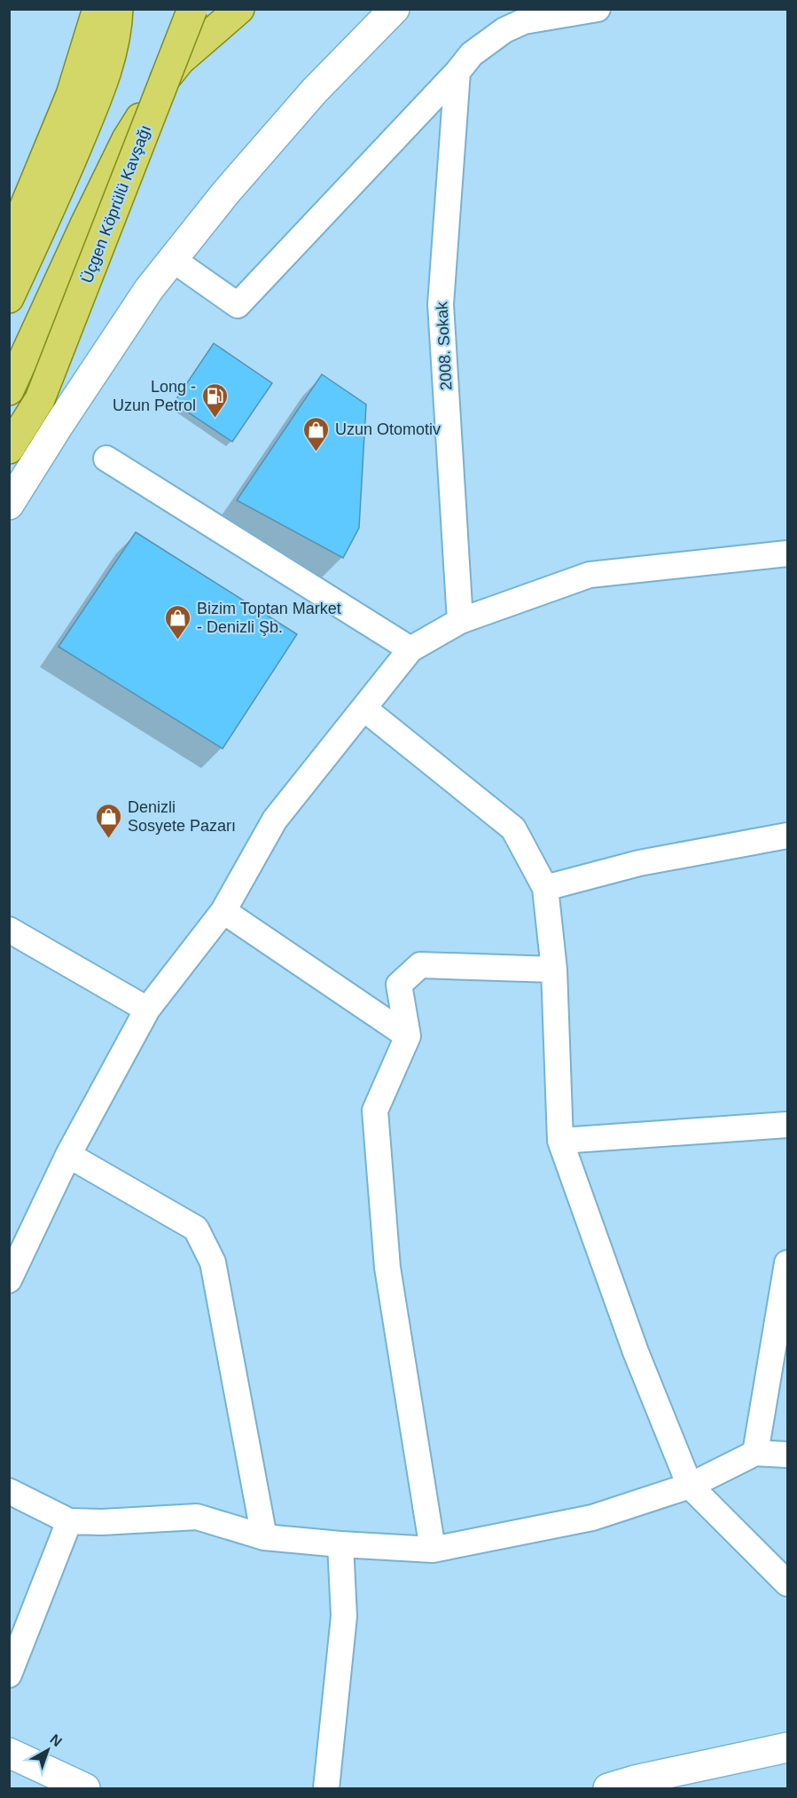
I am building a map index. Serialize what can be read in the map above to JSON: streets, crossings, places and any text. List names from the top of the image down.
{
  "streets": {
    "main road": ["Üçgen Köprülü Kavşağı"],
    "street": ["2008. Sokak"]
  },
  "places": {
    "fuel station": ["Long - Uzun Petrol"],
    "shop": ["Uzun Otomotiv", "Bizim Toptan Market - Denizli Şb.", "Denizli Sosyete Pazarı"]
  },
  "north": "top right"
}
